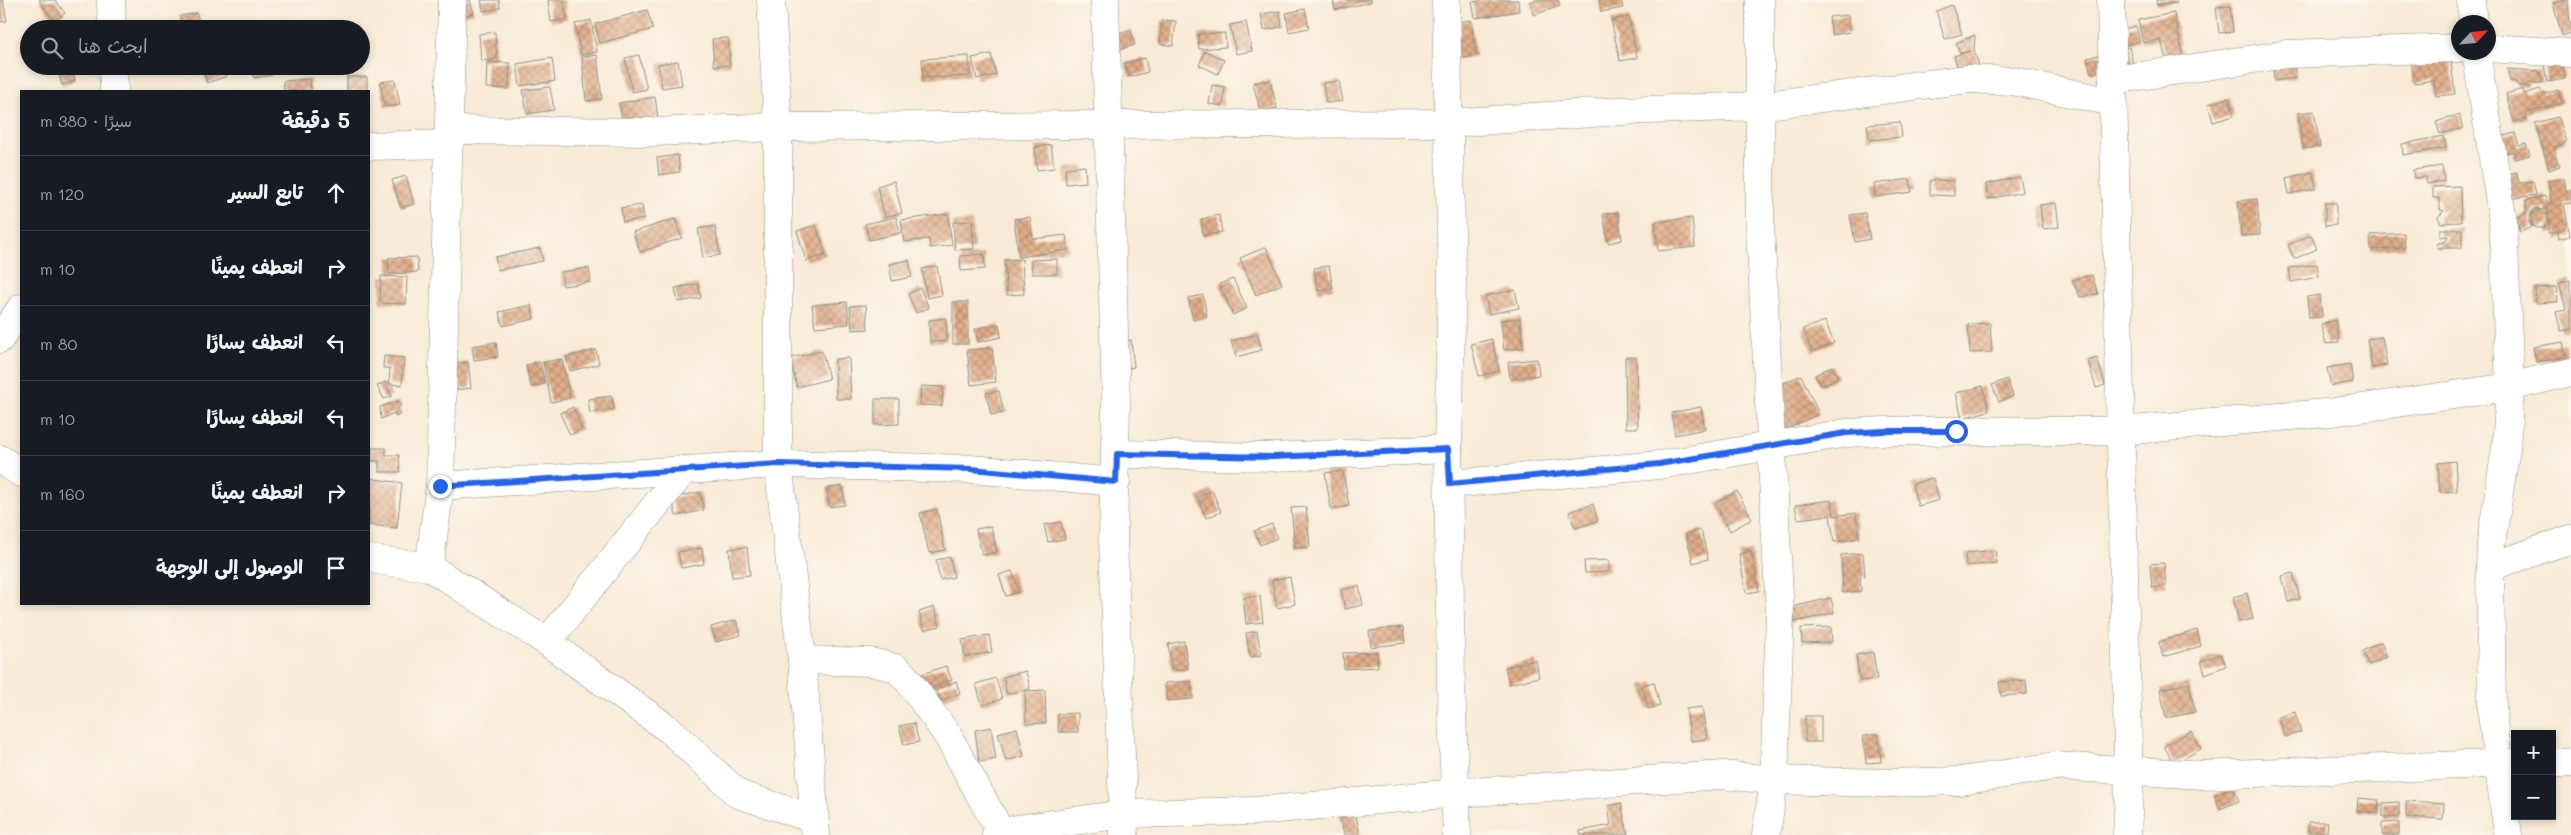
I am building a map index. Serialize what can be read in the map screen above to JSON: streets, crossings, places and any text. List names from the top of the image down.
{
  "north": "top right",
  "page": {
    "search": "ابحث هنا",
    "heading": ["5 دقيقة", "سيرًا · 380 m"],
    "list": [
      ["تابع السير", "120 m"],
      ["انعطف يمينًا", "10 m"],
      ["انعطف يسارًا", "80 m"],
      ["انعطف يسارًا", "10 m"],
      ["انعطف يمينًا", "160 m"],
      "الوصول إلى الوجهة"
    ],
    "map_buttons": ["+", "−"]
  }
}
